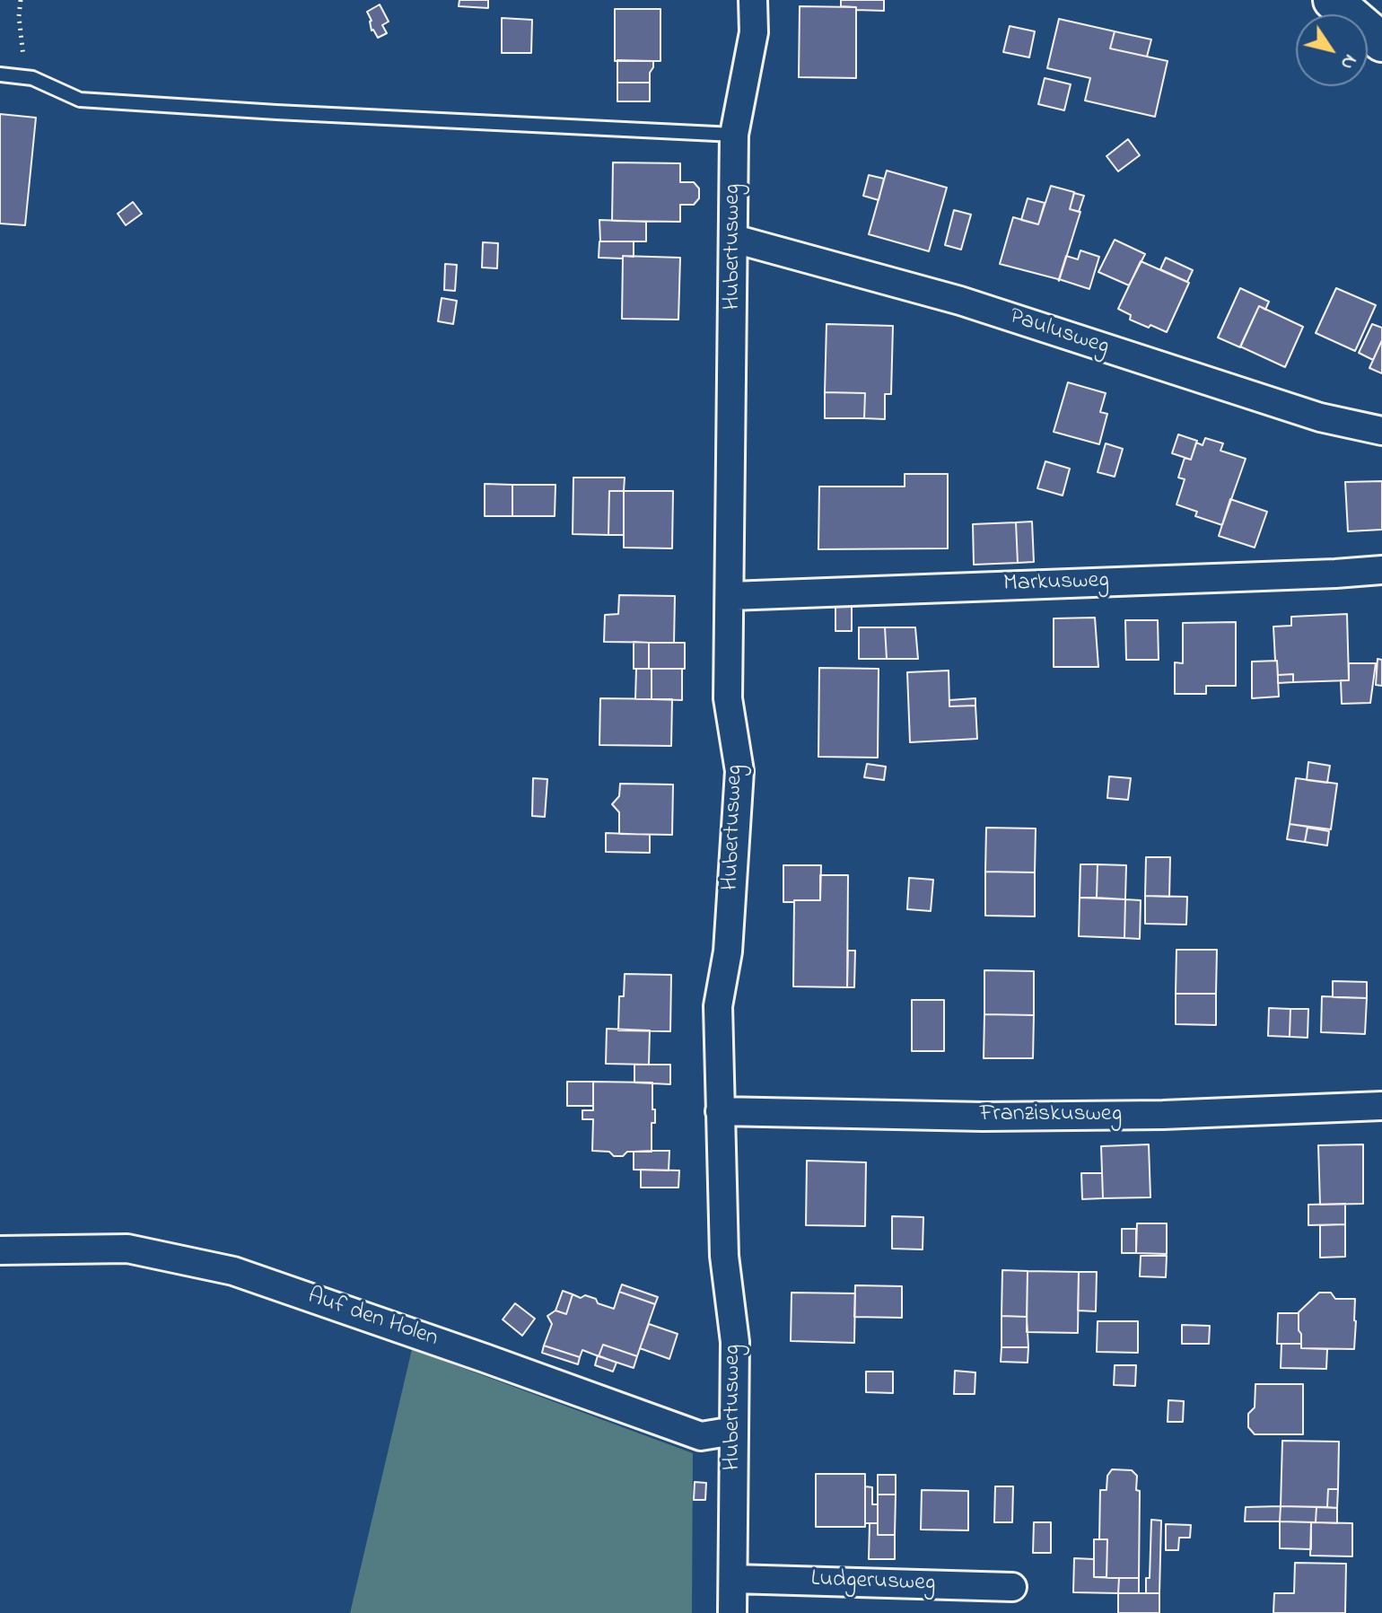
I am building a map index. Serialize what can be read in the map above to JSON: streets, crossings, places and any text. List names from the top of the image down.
{
  "streets": {
    "street": [
      "Hubertusweg",
      "Paulusweg",
      "Markusweg",
      "Franziskusweg",
      "Auf den Holen",
      "Ludgerusweg"
    ]
  },
  "crossings": [
    ["Hubertusweg", "Paulusweg"],
    ["Hubertusweg", "Markusweg"],
    ["Hubertusweg", "Franziskusweg"],
    ["Hubertusweg", "Auf den Holen"],
    ["Hubertusweg", "Ludgerusweg"]
  ],
  "north": "bottom right"
}
